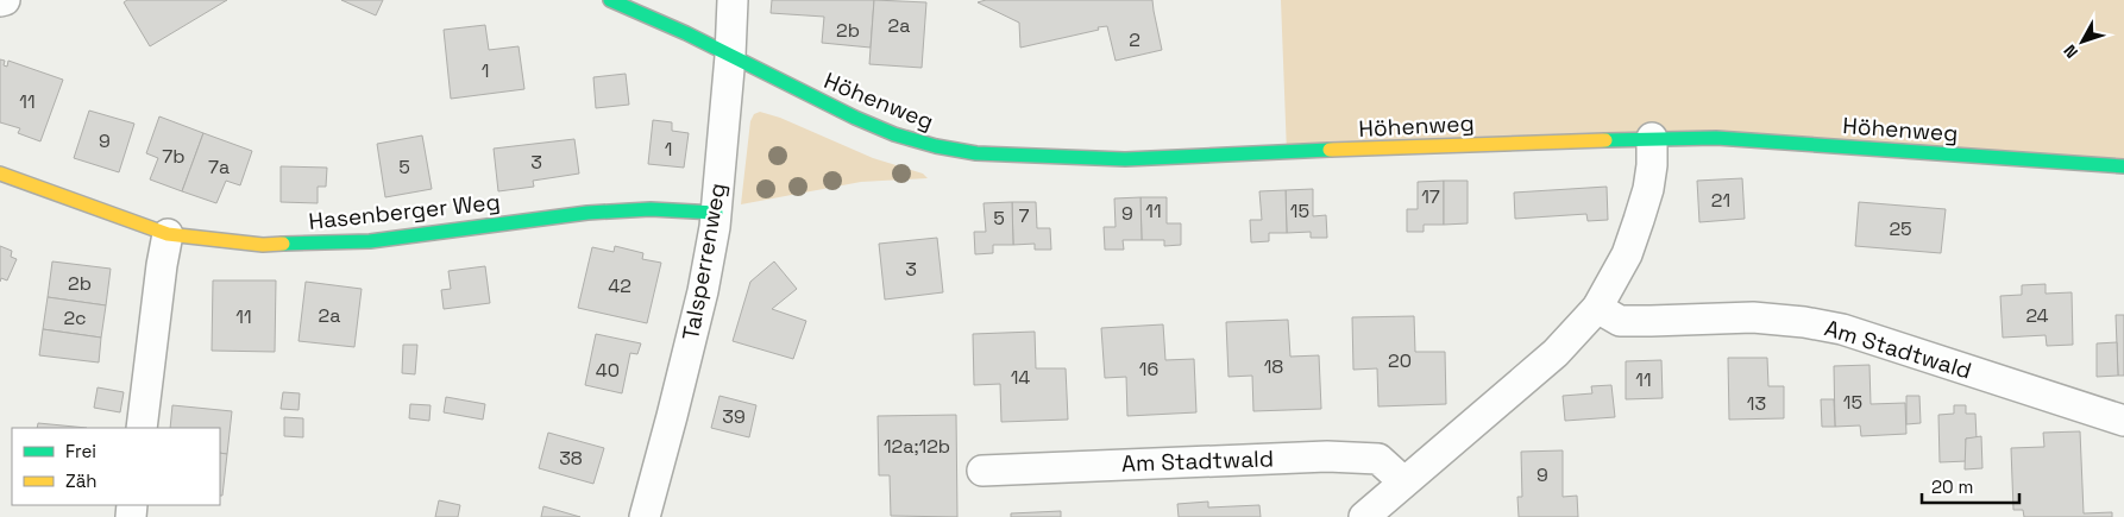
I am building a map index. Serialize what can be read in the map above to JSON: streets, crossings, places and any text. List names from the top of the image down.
{
  "streets": {
    "street": [
      "Höhenweg",
      "Hasenberger Weg",
      "Talsperrenweg",
      "Am Stadtwald"
    ]
  },
  "crossings": [
    ["Höhenweg", "Talsperrenweg"],
    ["Hasenberger Weg", "Talsperrenweg"]
  ],
  "house_numbers": [
    "2a",
    "2b",
    "2",
    "1",
    "11",
    "9",
    "1",
    "7b",
    "3",
    "7a",
    "5",
    "17",
    "21",
    "11",
    "15",
    "9",
    "7",
    "5",
    "25",
    "3",
    "2b",
    "42",
    "2a",
    "24",
    "11",
    "2c",
    "20",
    "18",
    "16",
    "40",
    "14",
    "11",
    "15",
    "13",
    "39",
    "12a;12b",
    "38",
    "9"
  ],
  "legend": ["Frei", "Zäh"],
  "scale_bar": "20 m",
  "north": "bottom left"
}
